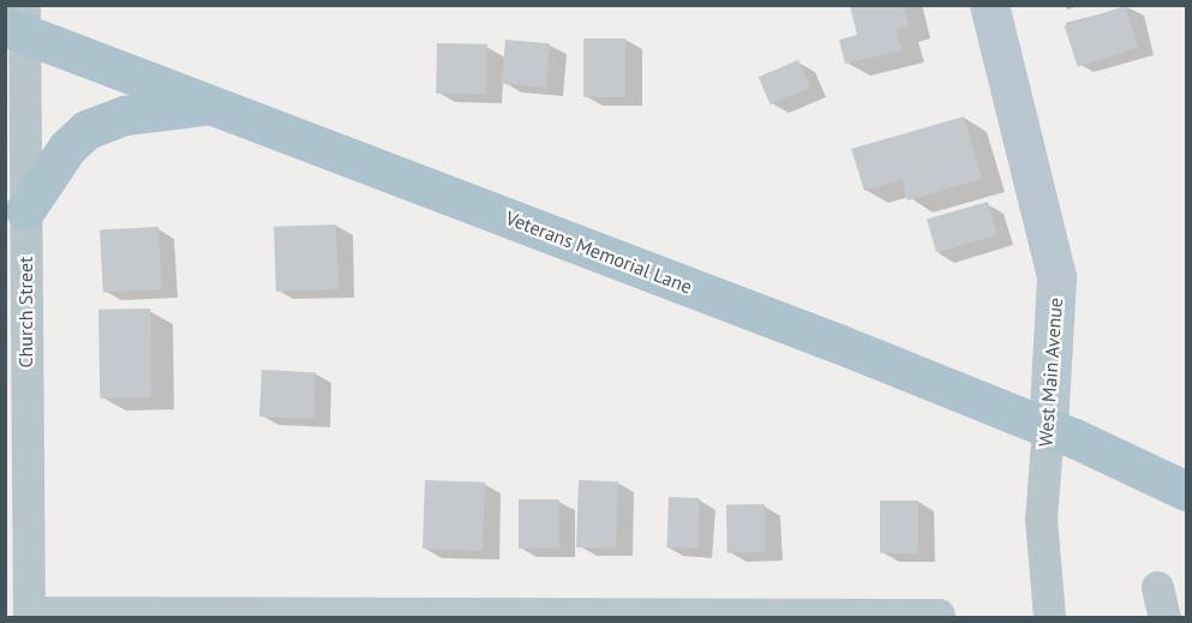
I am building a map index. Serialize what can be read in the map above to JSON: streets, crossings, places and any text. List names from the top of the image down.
{
  "streets": {
    "main road": ["Veterans Memorial Lane"],
    "street": ["Church Street", "West Main Avenue"]
  },
  "crossings": [
    ["Veterans Memorial Lane", "Church Street"],
    ["Veterans Memorial Lane", "West Main Avenue"]
  ]
}
